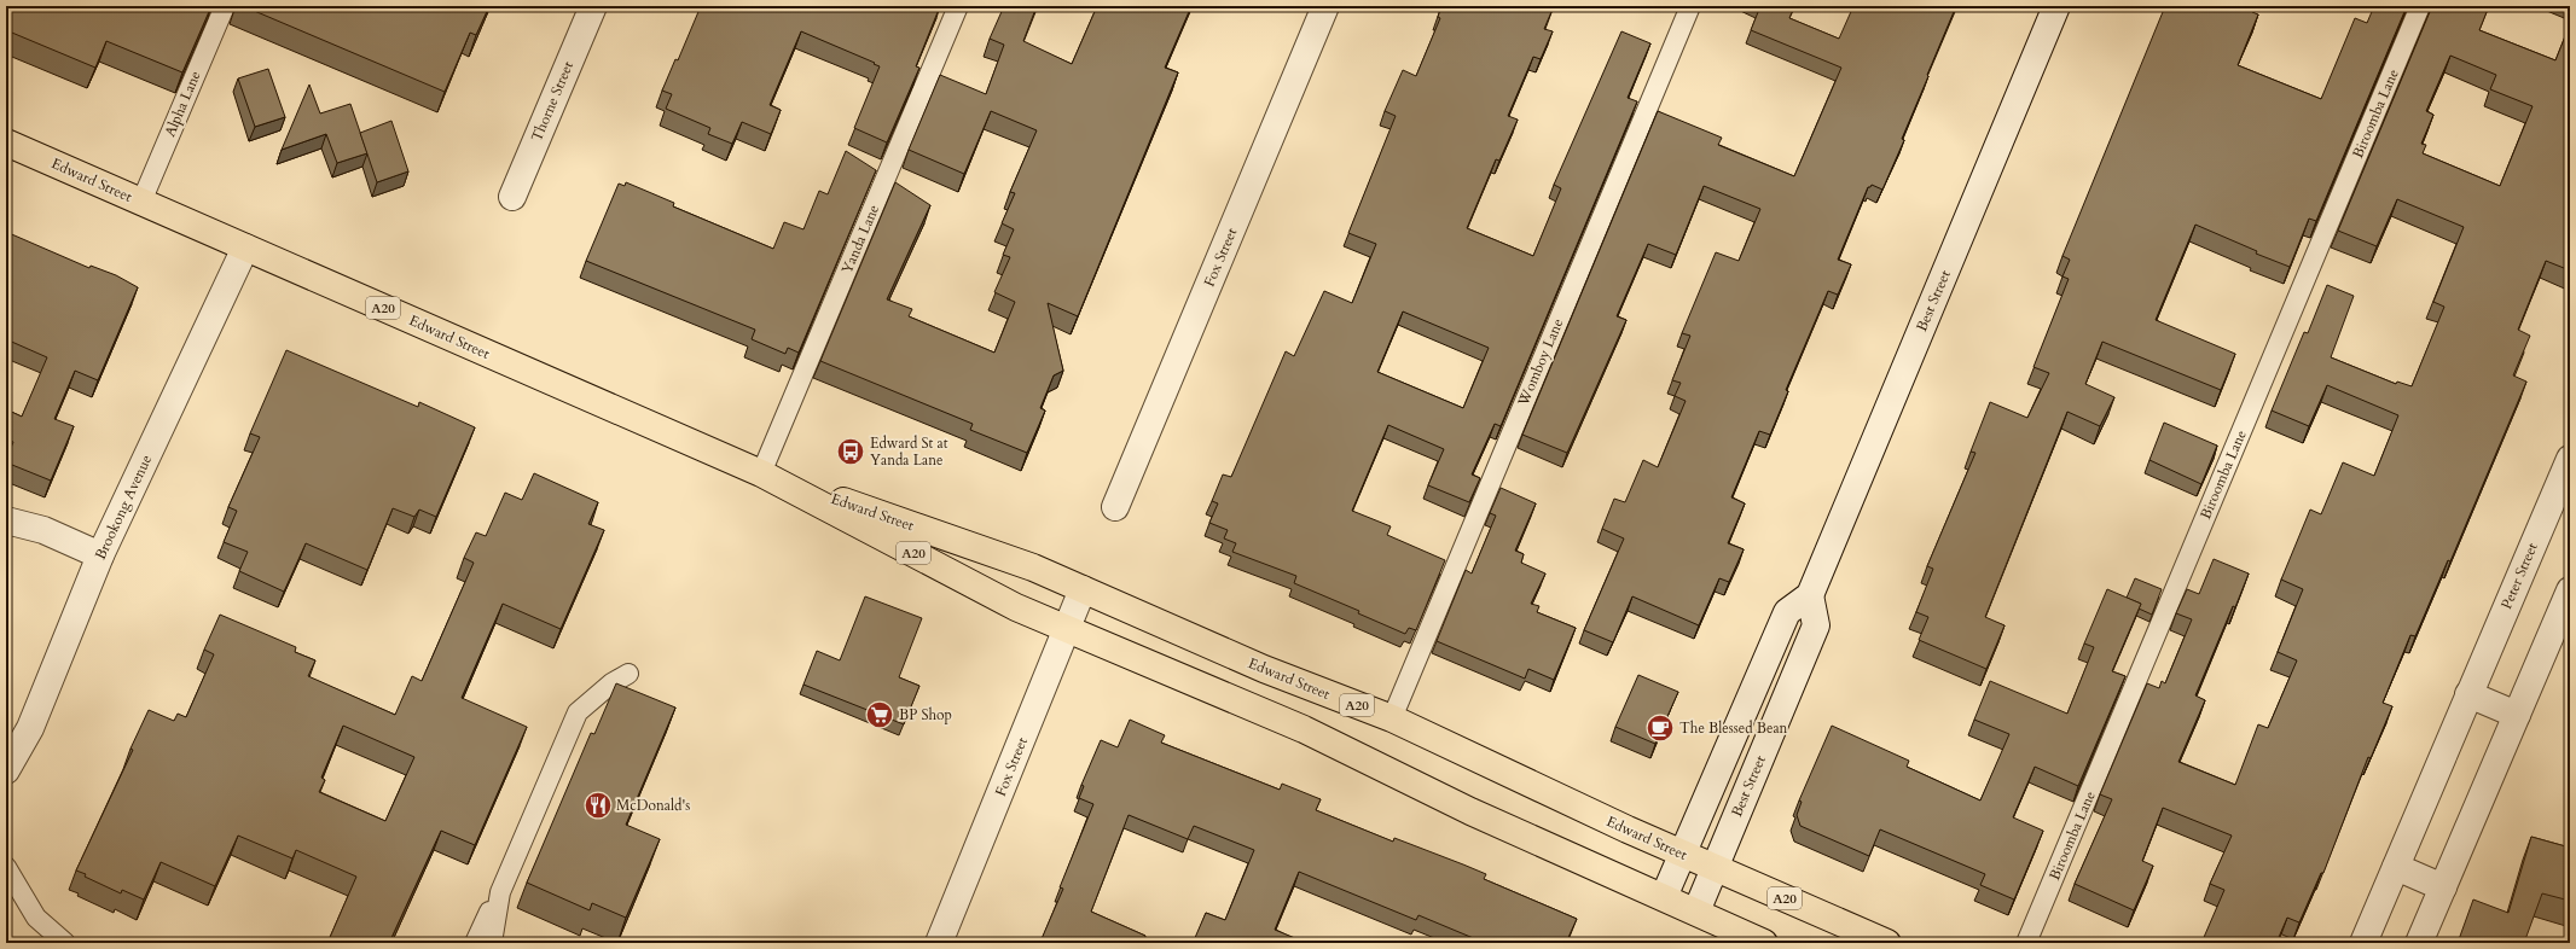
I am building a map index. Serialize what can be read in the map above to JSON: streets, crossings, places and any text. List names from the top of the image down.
{
  "streets": {
    "highway": ["Edward Street", "A20"],
    "street": [
      "Thorne Street",
      "Fox Street",
      "Best Street",
      "Brookong Avenue",
      "Peter Street"
    ],
    "lane": [
      "Alpha Lane",
      "Biroomba Lane",
      "Yanda Lane",
      "Womboy Lane"
    ]
  },
  "crossings": [
    ["Alpha Lane", "Edward Street"],
    ["Edward Street", "Yanda Lane"],
    ["Edward Street", "Fox Street"],
    ["Edward Street", "Best Street"],
    ["Edward Street", "Womboy Lane"],
    ["Edward Street", "Brookong Avenue"]
  ],
  "places": {
    "bus stop": ["Edward St at Yanda Lane"],
    "supermarket": ["BP Shop"],
    "cafe": ["The Blessed Bean"],
    "restaurant": ["McDonald's"]
  }
}
